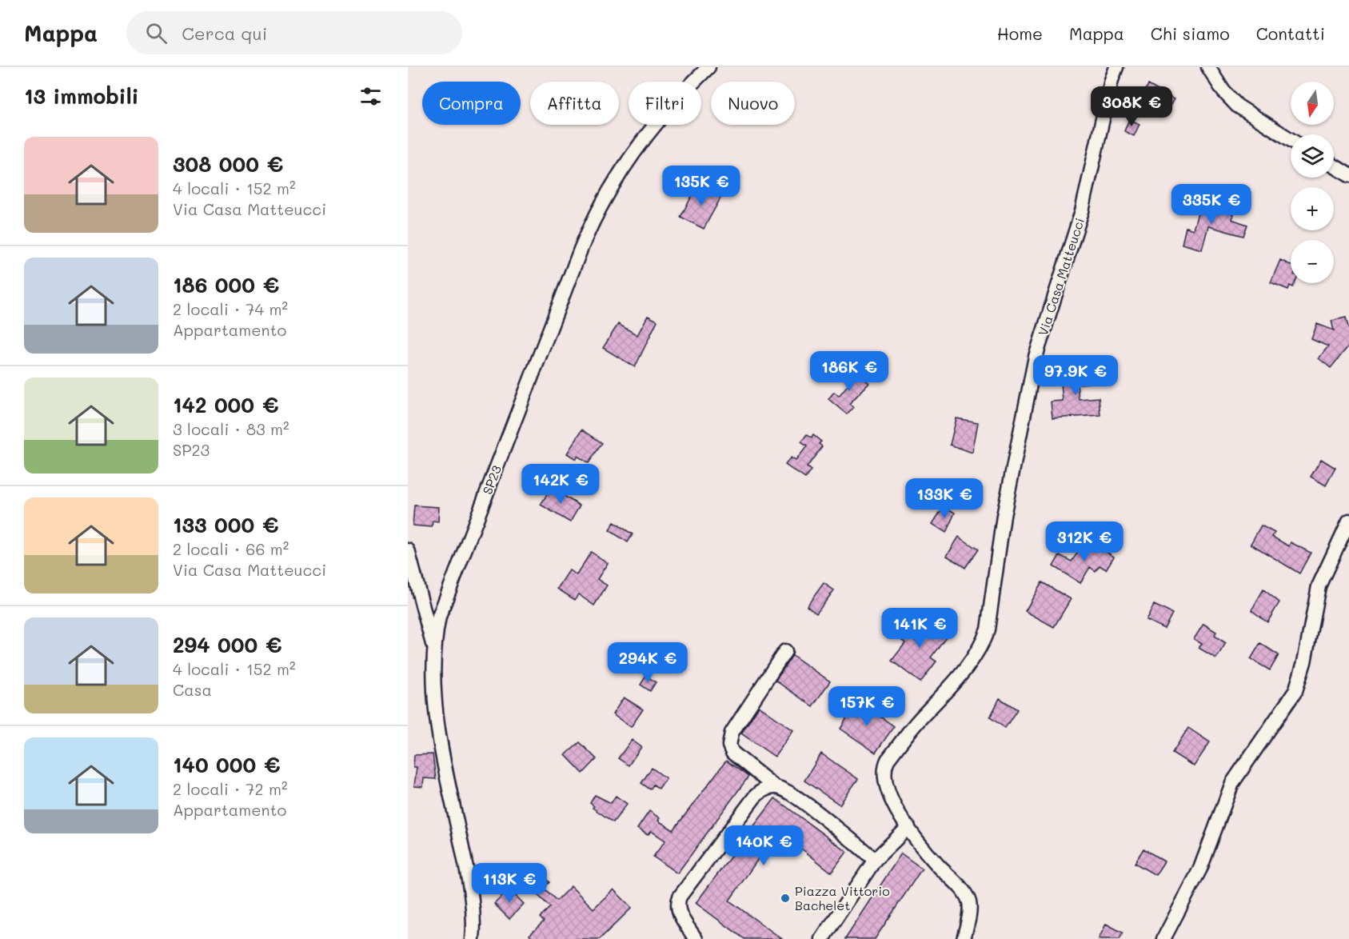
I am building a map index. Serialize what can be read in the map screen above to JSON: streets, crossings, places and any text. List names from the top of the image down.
{
  "streets": {
    "street": ["Via Casa Matteucci", "SP23"]
  },
  "places": ["Piazza Vittorio Bachelet"],
  "north": "bottom",
  "page": {
    "header": "Mappa",
    "search": "Cerca qui",
    "nav": [
      "Home",
      "Mappa",
      "Chi siamo",
      "Contatti"
    ],
    "heading": "13 immobili",
    "map_buttons": ["+", "−"],
    "chip": [
      "Compra",
      "Affitta",
      "Filtri",
      "Nuovo"
    ],
    "price": [
      "308K €",
      "135K €",
      "335K €",
      "186K €",
      "97.9K €",
      "142K €",
      "133K €",
      "312K €",
      "141K €",
      "294K €",
      "157K €",
      "140K €",
      "113K €"
    ],
    "list": [
      {
        "name": "308 000 €",
        "note": "4 locali · 152 m² · Via Casa Matteucci"
      },
      {
        "name": "186 000 €",
        "note": "2 locali · 74 m² · Appartamento"
      },
      {
        "name": "142 000 €",
        "note": "3 locali · 83 m² · SP23"
      },
      {
        "name": "133 000 €",
        "note": "2 locali · 66 m² · Via Casa Matteucci"
      },
      {
        "name": "294 000 €",
        "note": "4 locali · 152 m² · Casa"
      },
      {
        "name": "140 000 €",
        "note": "2 locali · 72 m² · Appartamento"
      }
    ]
  }
}
